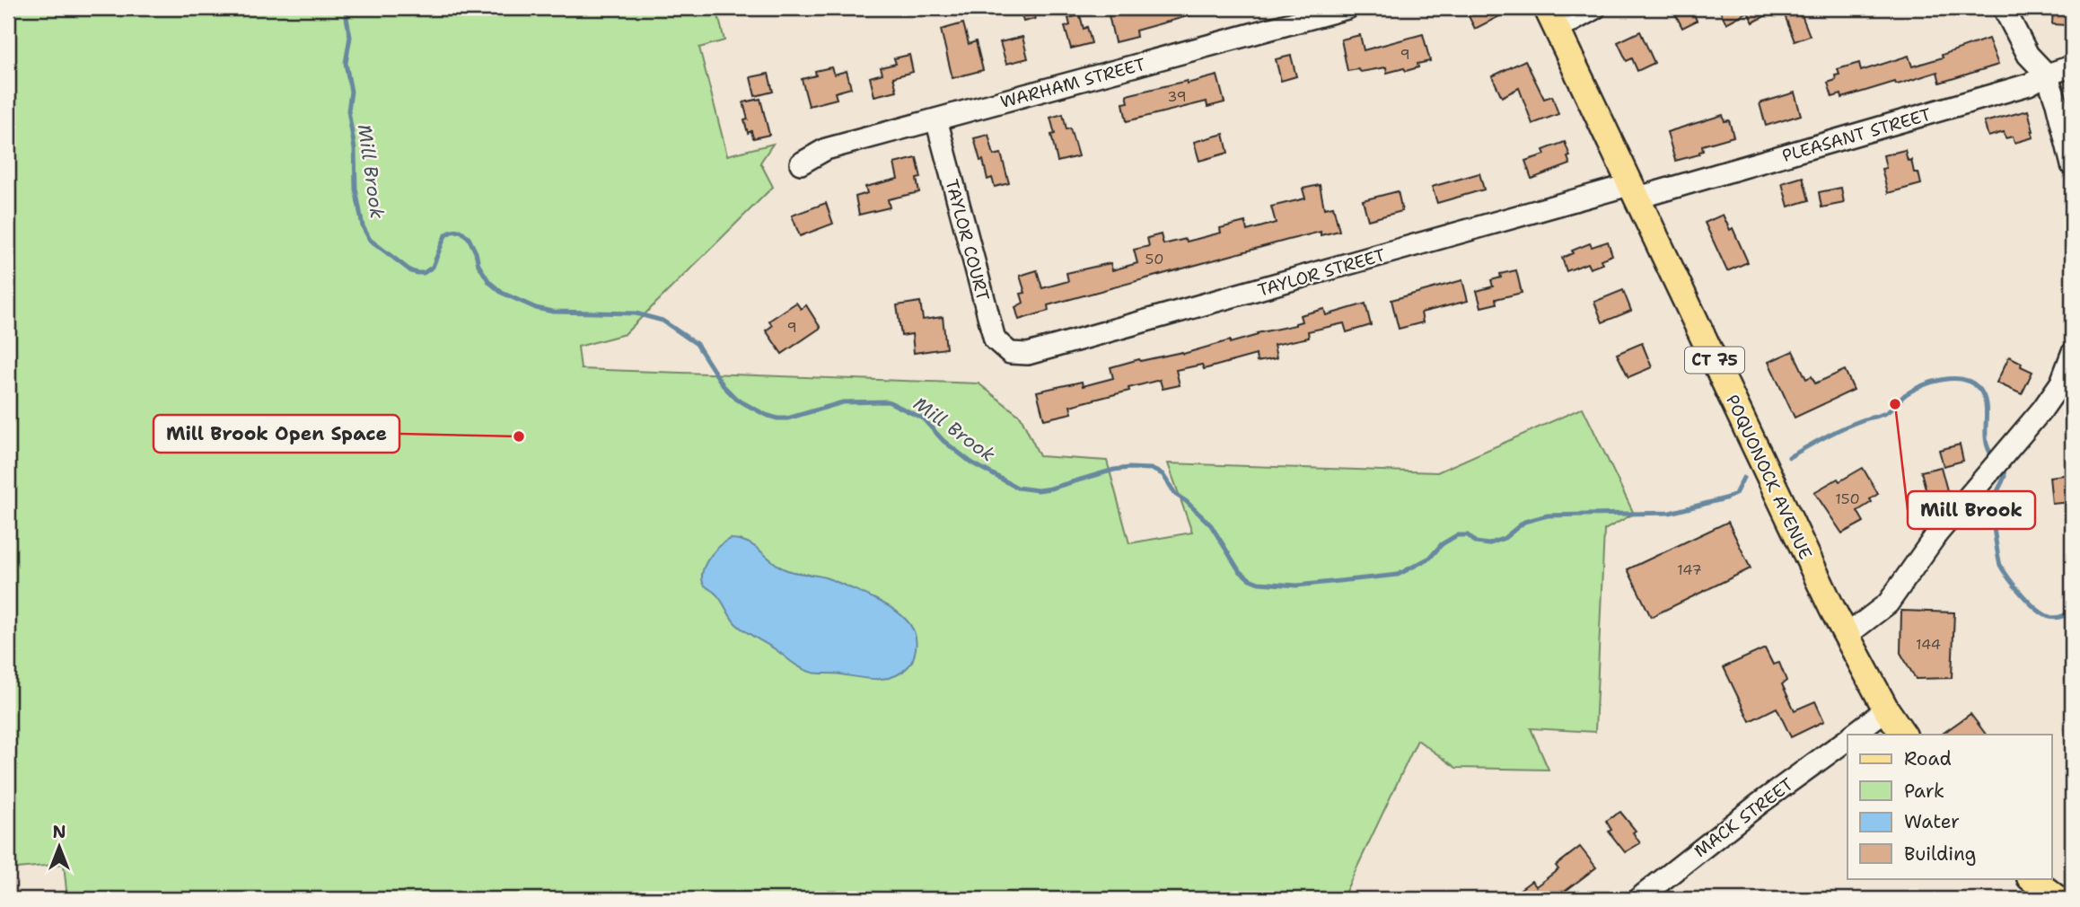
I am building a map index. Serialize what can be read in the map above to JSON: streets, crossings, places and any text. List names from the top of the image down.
{
  "streets": {
    "main road": ["CT 75", "POQUONOCK AVENUE"],
    "street": [
      "WARHAM STREET",
      "PLEASANT STREET",
      "TAYLOR COURT",
      "TAYLOR STREET",
      "MACK STREET"
    ]
  },
  "crossings": [
    ["WARHAM STREET", "TAYLOR COURT"],
    ["PLEASANT STREET", "TAYLOR STREET"],
    ["PLEASANT STREET", "POQUONOCK AVENUE"],
    ["TAYLOR COURT", "TAYLOR STREET"],
    ["TAYLOR STREET", "POQUONOCK AVENUE"],
    ["POQUONOCK AVENUE", "MACK STREET"]
  ],
  "water": ["Mill Brook"],
  "places": ["Mill Brook", "Mill Brook Open Space"],
  "house_numbers": [
    "9",
    "39",
    "50",
    "9",
    "150",
    "147",
    "144"
  ],
  "legend": [
    "Road",
    "Park",
    "Water",
    "Building"
  ],
  "north": "top"
}
